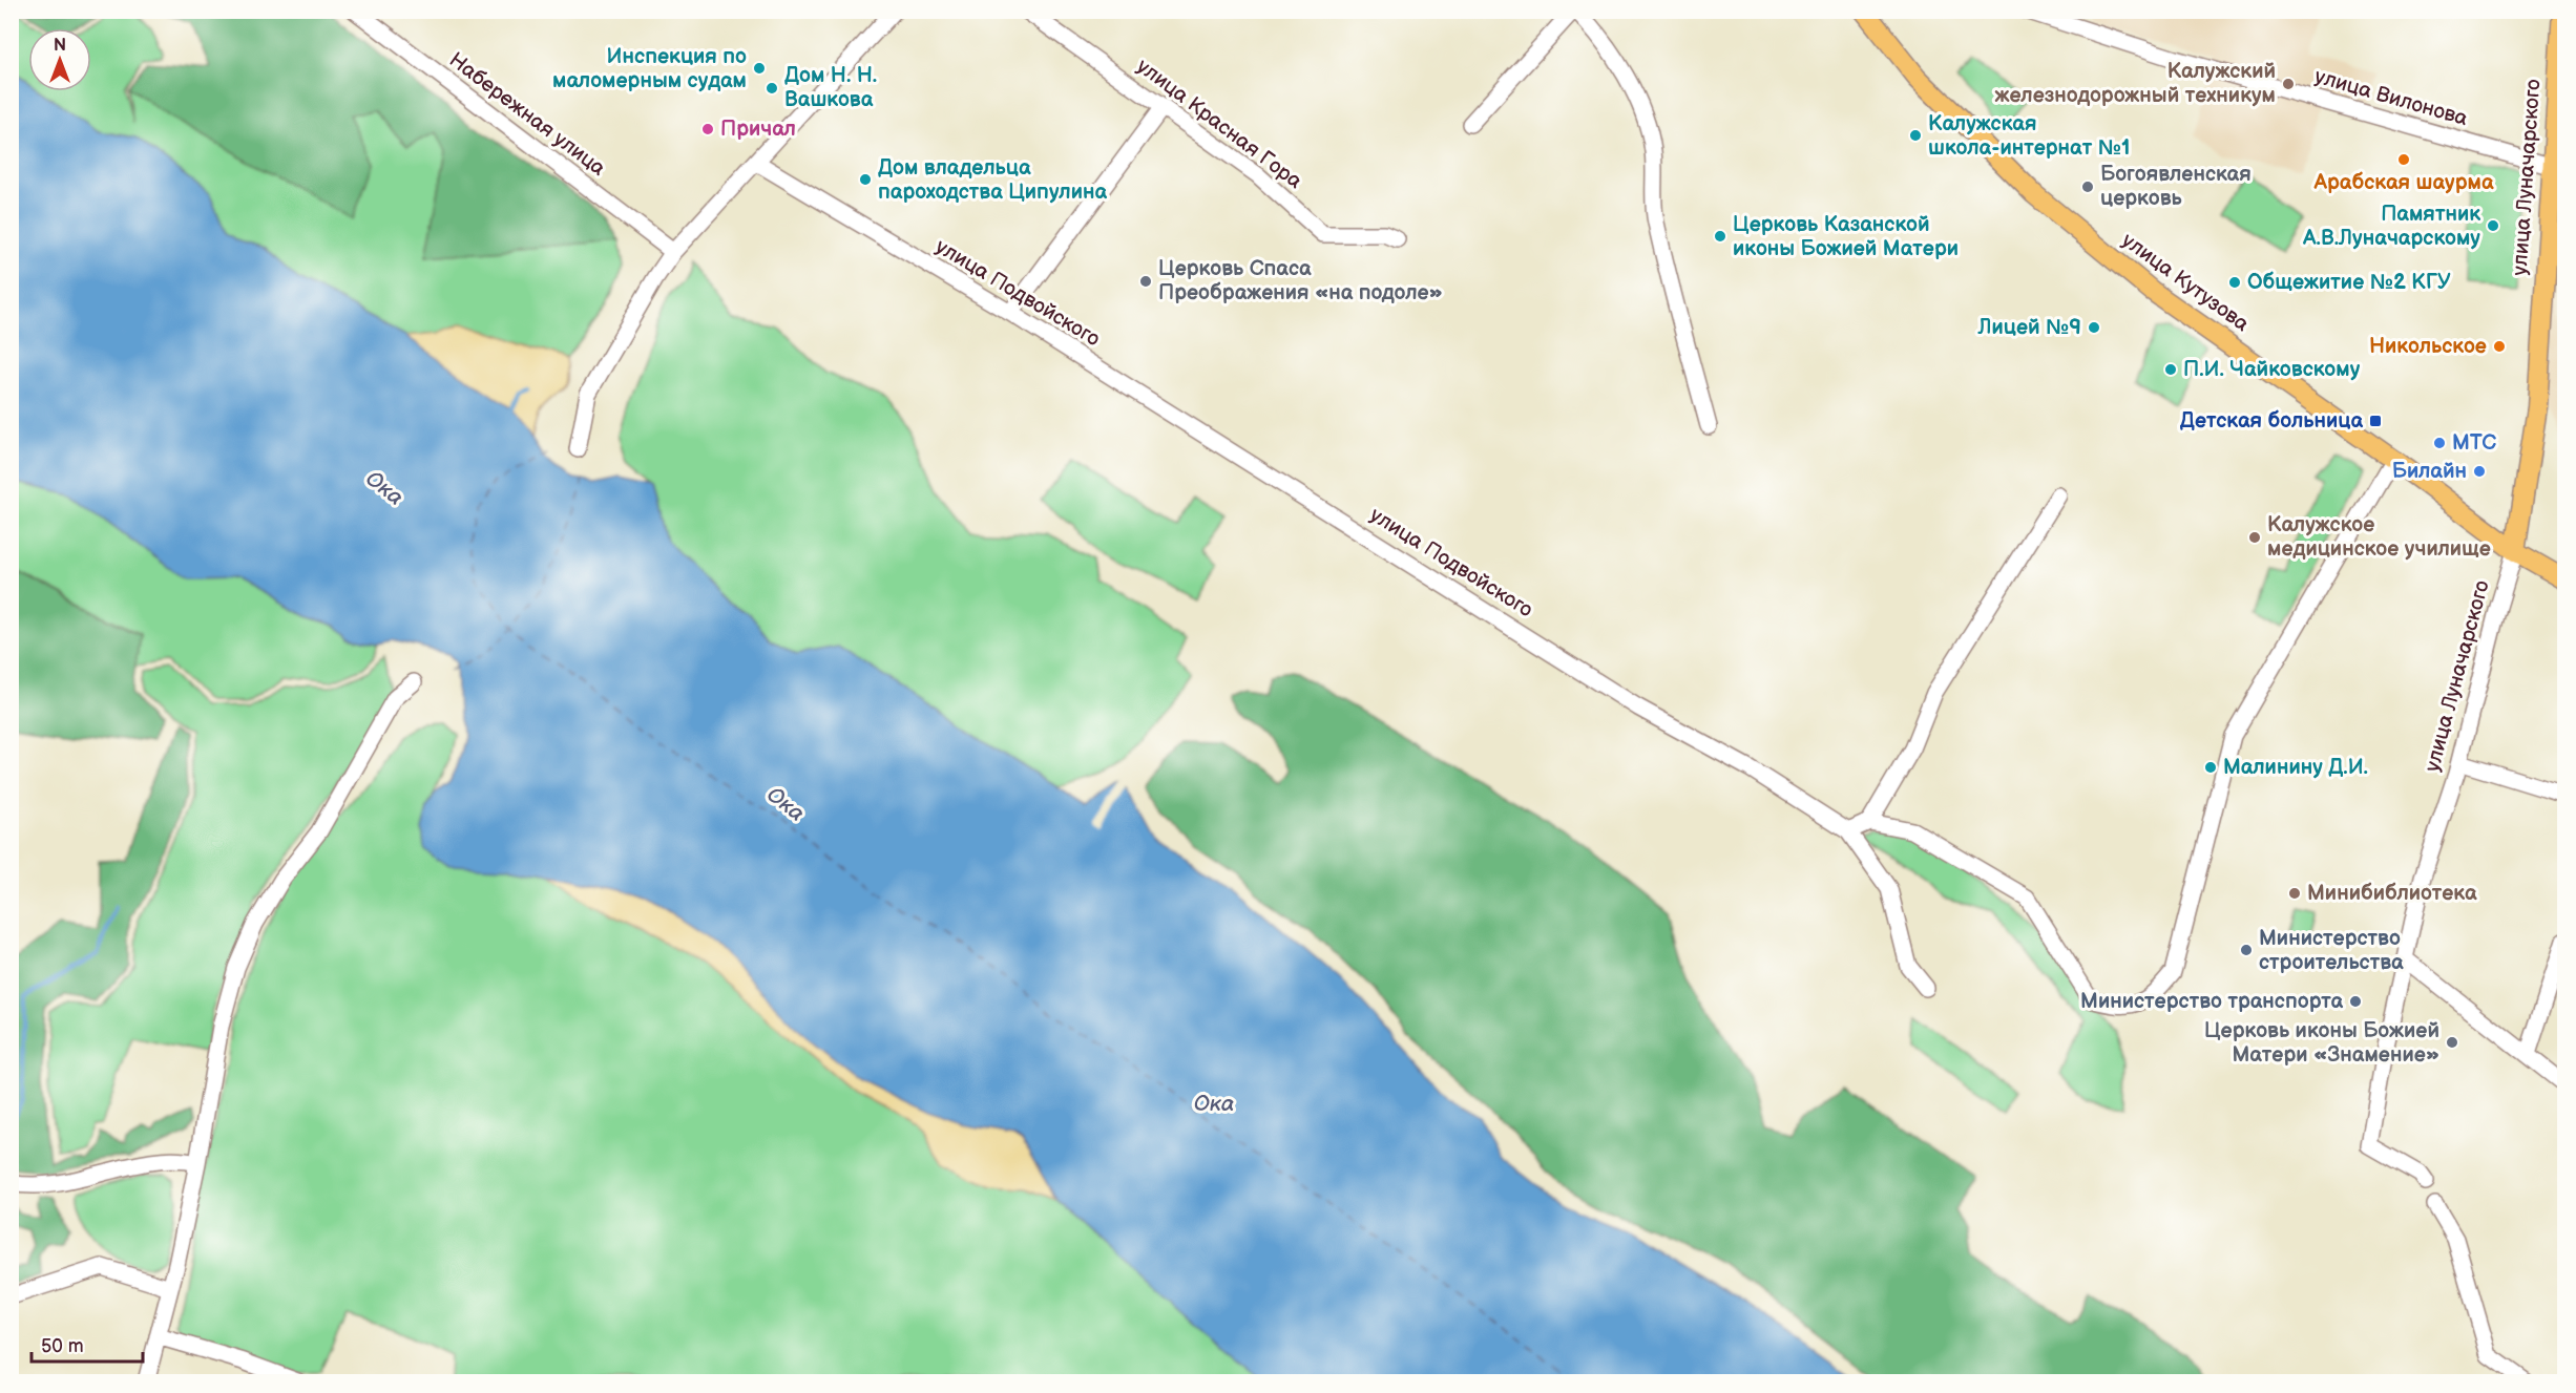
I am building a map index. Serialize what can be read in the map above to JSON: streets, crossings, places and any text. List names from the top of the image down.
{
  "streets": {
    "main road": ["улица Луначарского", "улица Кутузова"],
    "street": [
      "улица Вилонова",
      "Набережная улица",
      "улица Красная Гора",
      "улица Подвойского"
    ]
  },
  "crossings": [
    ["улица Вилонова", "улица Луначарского"],
    ["улица Луначарского", "улица Кутузова"]
  ],
  "water": ["Ока"],
  "places": {
    "other": [
      "Инспекция по маломерным судам",
      "Калужский железнодорожный техникум",
      "Дом Н. Н. Вашкова",
      "Причал",
      "Калужская школа-интернат №1",
      "Арабская шаурма",
      "Дом владельца пароходства Ципулина",
      "Богоявленская церковь",
      "Памятник А.В.Луначарскому",
      "Церковь Казанской иконы Божией Матери",
      "Церковь Спаса Преображения «на подоле»",
      "Общежитие №2 КГУ",
      "Лицей №9",
      "Никольское",
      "П.И. Чайковскому",
      "МТС",
      "Билайн",
      "Калужское медицинское училище",
      "Малинину Д.И.",
      "Минибиблиотека",
      "Министерство строительства",
      "Министерство транспорта",
      "Церковь иконы Божией Матери «Знамение»"
    ],
    "transit": ["Детская больница"]
  },
  "scale_bar": "50 m",
  "north": "top"
}
